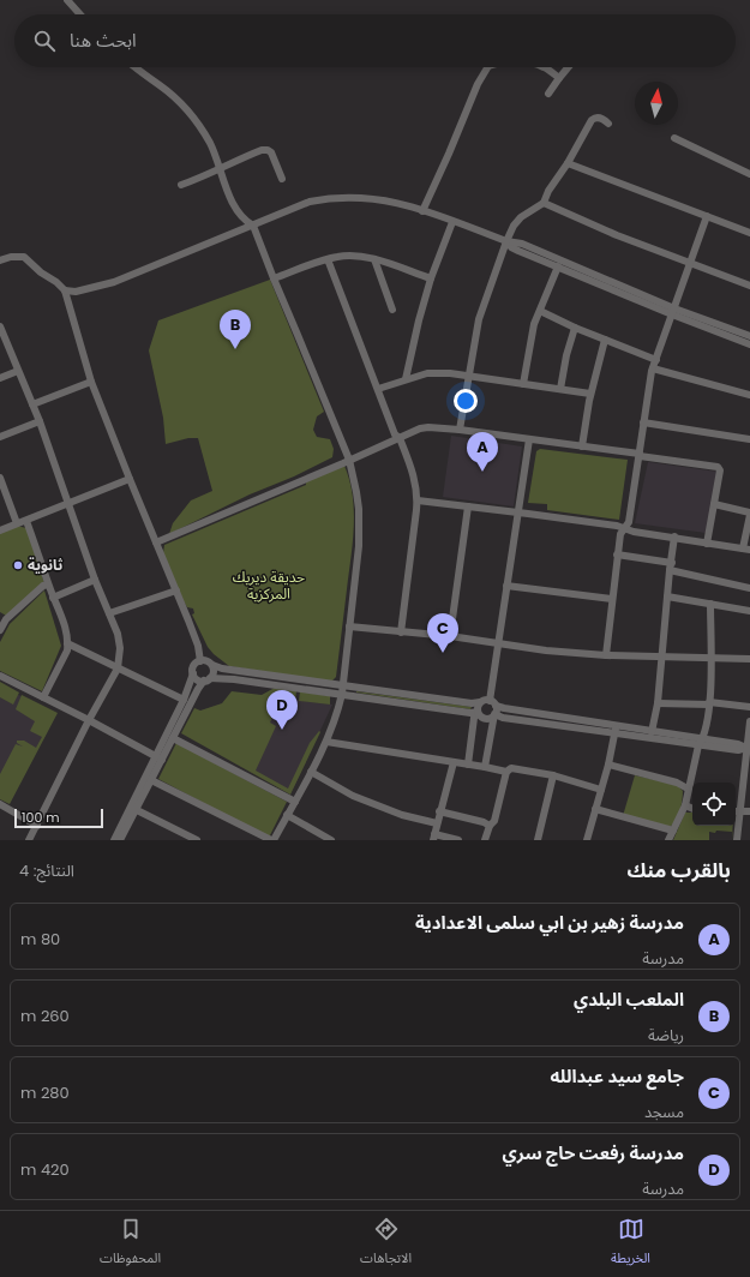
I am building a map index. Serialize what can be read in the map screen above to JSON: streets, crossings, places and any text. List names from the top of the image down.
{
  "parks": ["حديقة ديريك المركزية"],
  "places": ["ثانوية"],
  "scale_bar": "100 m",
  "north": "top",
  "page": {
    "search": "ابحث هنا",
    "pins": [
      "B",
      "A",
      "C",
      "D"
    ],
    "scale": "100 m",
    "heading": ["بالقرب منك", "النتائج: 4"],
    "list": [
      {
        "mark": "A",
        "name": "مدرسة زهير بن ابي سلمى الاعدادية",
        "note": "مدرسة",
        "value": "80 m"
      },
      {
        "mark": "B",
        "name": "الملعب البلدي",
        "note": "رياضة",
        "value": "260 m"
      },
      {
        "mark": "C",
        "name": "جامع سيد عبدالله",
        "note": "مسجد",
        "value": "280 m"
      },
      {
        "mark": "D",
        "name": "مدرسة رفعت حاج سري",
        "note": "مدرسة",
        "value": "420 m"
      }
    ],
    "nav": ["الخريطة", "الاتجاهات", "المحفوظات"]
  }
}
